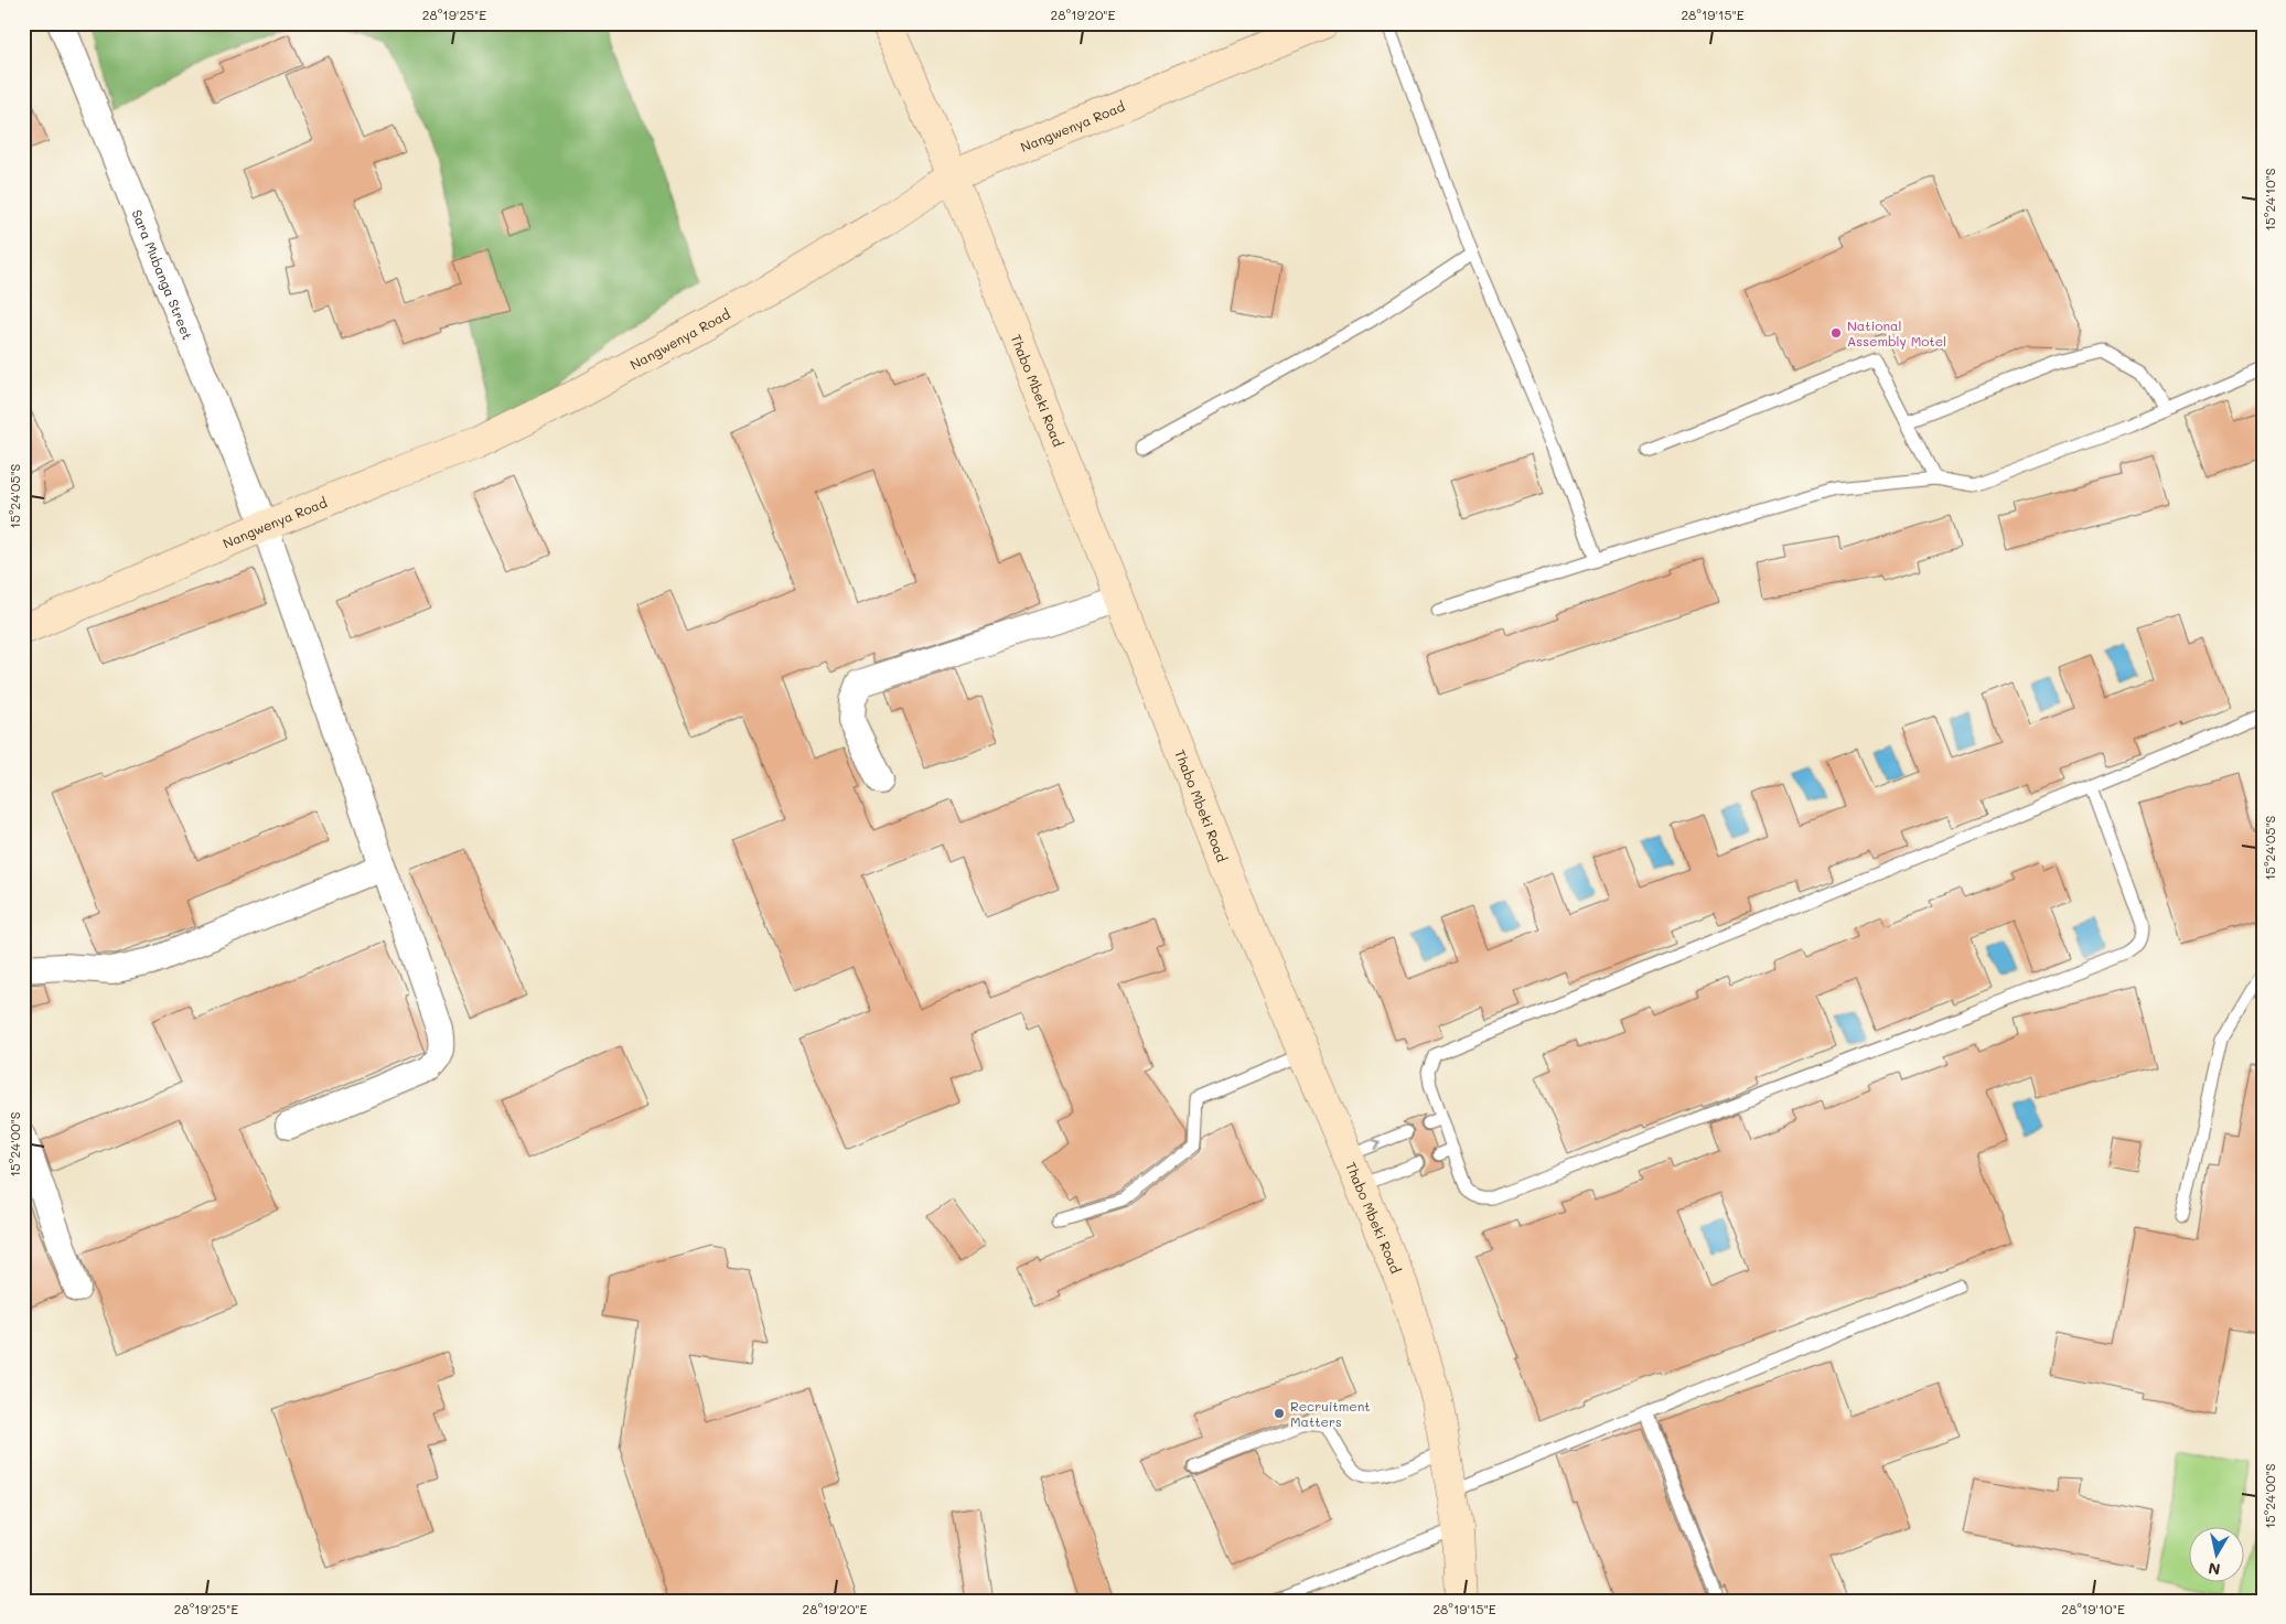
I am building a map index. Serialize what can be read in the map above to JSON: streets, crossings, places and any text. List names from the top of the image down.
{
  "streets": {
    "main road": ["Nangwenya Road", "Thabo Mbeki Road"],
    "street": ["Sara Mubanga Street"]
  },
  "crossings": [
    ["Nangwenya Road", "Sara Mubanga Street"],
    ["Nangwenya Road", "Thabo Mbeki Road"]
  ],
  "places": ["National Assembly Motel", "Recruitment Matters"],
  "north": "bottom",
  "coordinates": [
    "28°19'25\"E",
    "28°19'20\"E",
    "28°19'15\"E",
    "15°24'10\"S",
    "15°24'05\"S",
    "15°24'00\"S",
    "28°19'10\"E"
  ]
}
